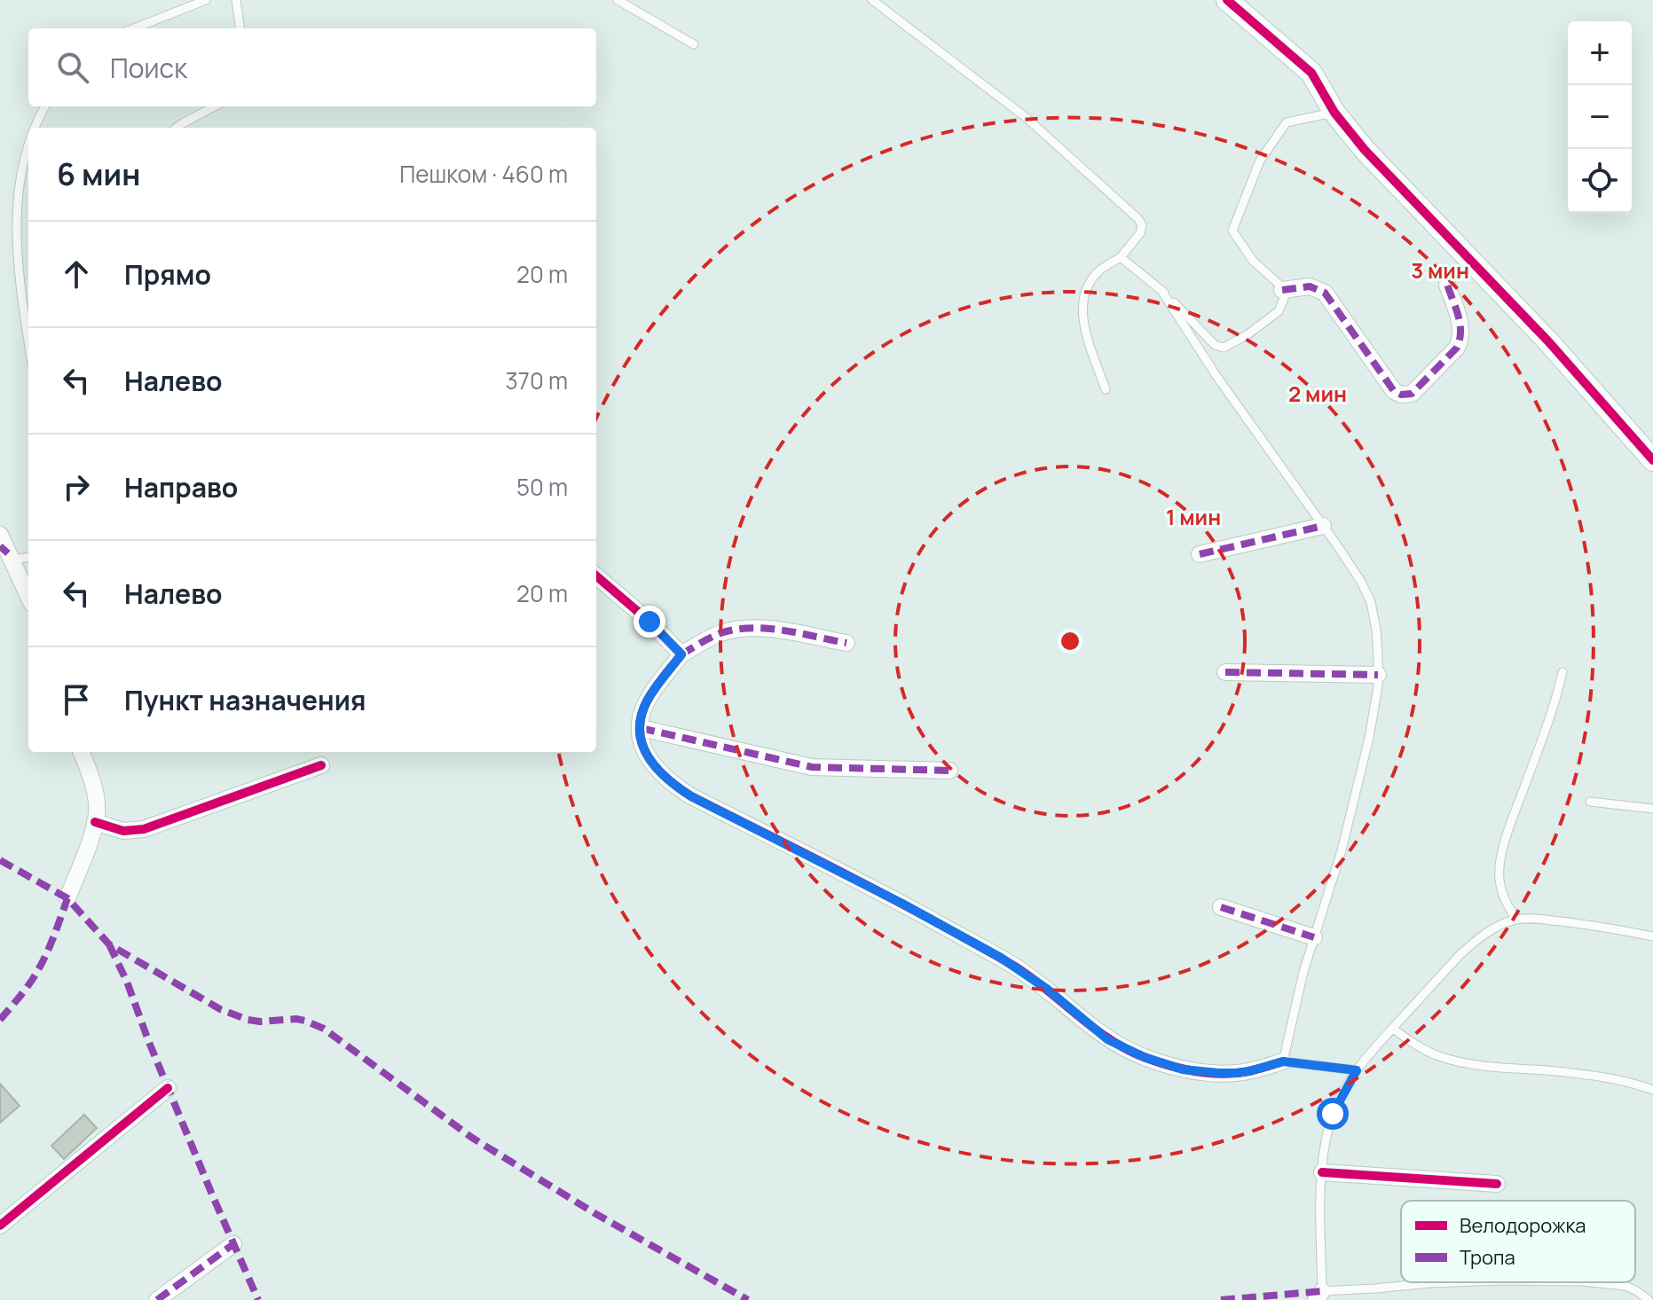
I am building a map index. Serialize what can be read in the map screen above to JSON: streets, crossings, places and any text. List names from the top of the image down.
{
  "legend": ["Велодорожка", "Тропа"],
  "page": {
    "map_buttons": ["+", "−"],
    "search": "Поиск",
    "heading": ["6 мин", "Пешком · 460 m"],
    "list": [
      ["Прямо", "20 m"],
      ["Налево", "370 m"],
      ["Направо", "50 m"],
      ["Налево", "20 m"],
      "Пункт назначения"
    ]
  },
  "rings": ["3 мин", "2 мин", "1 мин"]
}
